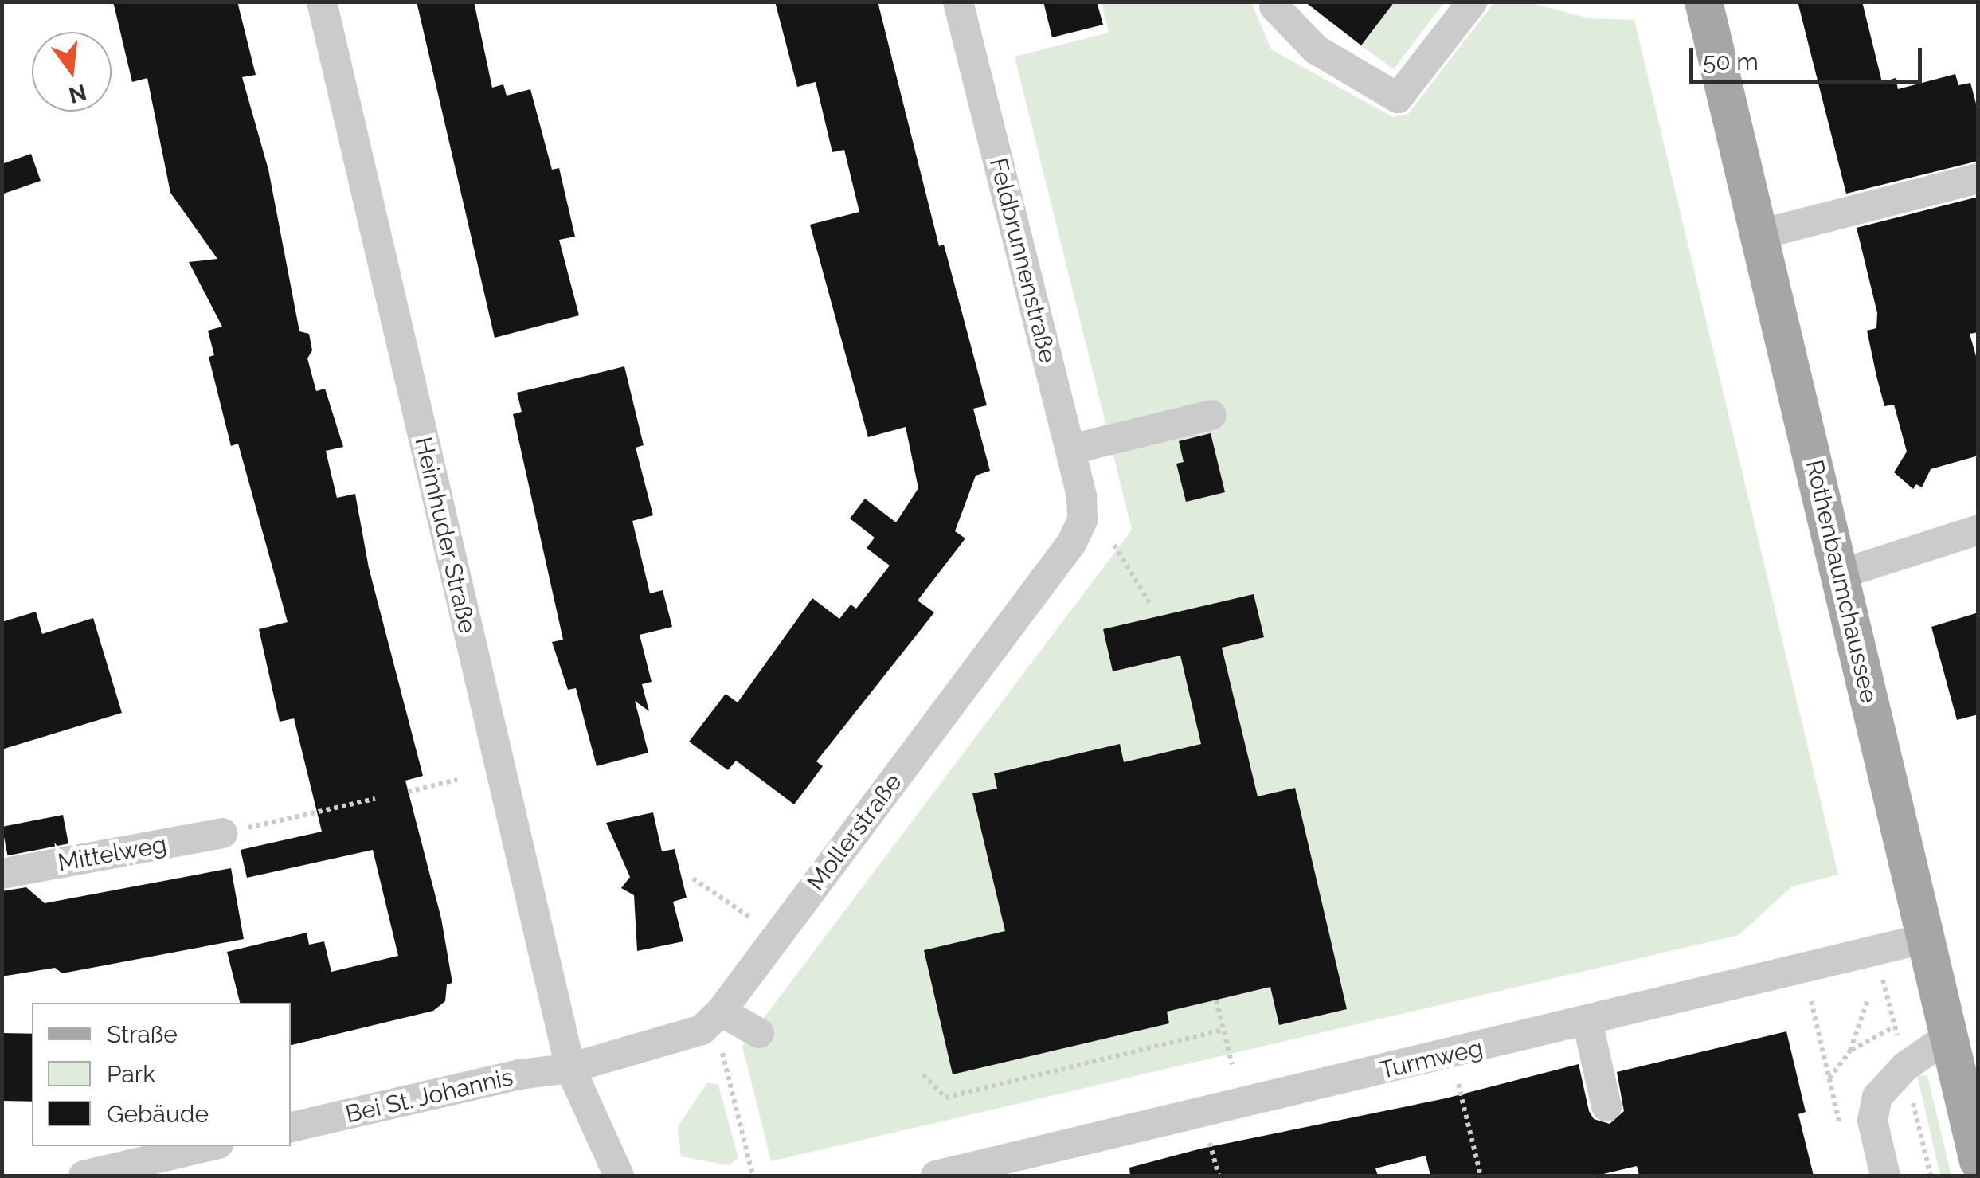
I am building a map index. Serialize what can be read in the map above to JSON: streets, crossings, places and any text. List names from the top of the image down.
{
  "streets": {
    "main road": ["Rothenbaumchaussee"],
    "street": [
      "Feldbrunnenstraße",
      "Heimhuder Straße",
      "Mollerstraße",
      "Mittelweg",
      "Turmweg",
      "Bei St. Johannis"
    ]
  },
  "crossings": [
    ["Feldbrunnenstraße", "Mollerstraße"],
    ["Heimhuder Straße", "Mollerstraße"],
    ["Heimhuder Straße", "Bei St. Johannis"],
    ["Rothenbaumchaussee", "Turmweg"],
    ["Mollerstraße", "Bei St. Johannis"]
  ],
  "legend": ["Straße", "Park", "Gebäude"],
  "scale_bar": "50 m",
  "north": "bottom"
}
